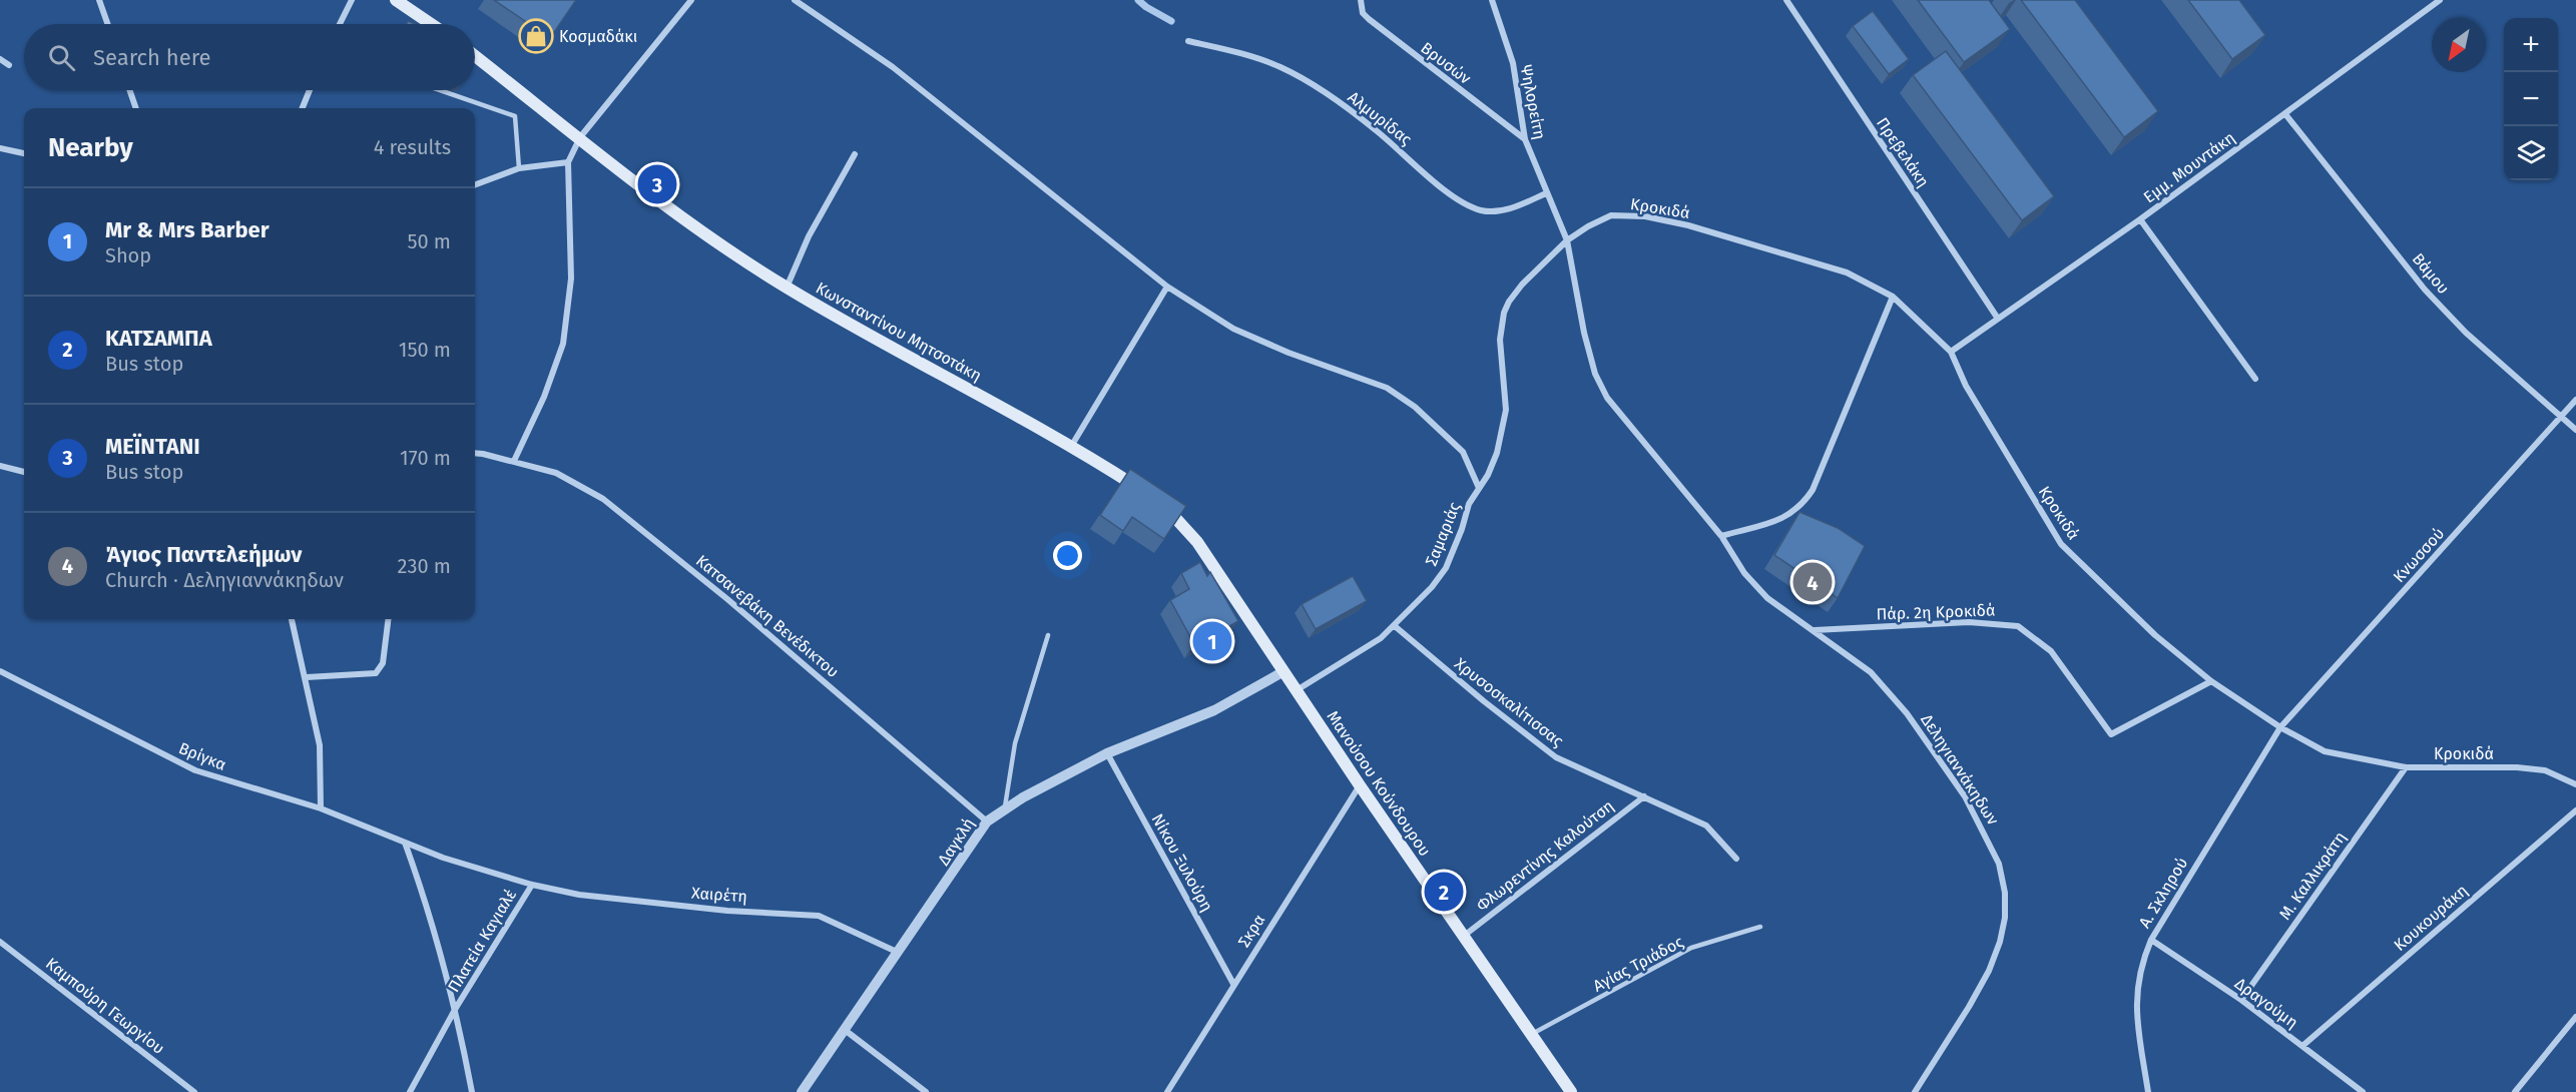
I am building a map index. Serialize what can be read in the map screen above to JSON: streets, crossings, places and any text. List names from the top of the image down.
{
  "streets": {
    "main road": ["Κωνσταντίνου Μητσοτάκη", "Μανούσου Κούνδουρου"],
    "street": [
      "Βρυσών",
      "Ψηλορείτη",
      "Αλμυρίδας",
      "Πρεβελάκη",
      "Εμμ. Μουντάκη",
      "Κροκιδά",
      "Βάμου",
      "Σαμαριάς",
      "Κνωσσού",
      "Πάρ. 2η Κροκιδά",
      "Κατσανεβάκη Βενέδικτου",
      "Χρυσοσκαλίτισσας",
      "Βρίγκα",
      "Δεληγιαννάκηδων",
      "Δαγκλή",
      "Φλωρεντίνης Καλούτση",
      "Νίκου Ξυλούρη",
      "Μ. Καλλικράτη",
      "Α. Σκληρού",
      "Χαιρέτη",
      "Κουκουράκη",
      "Σκρα",
      "Πλατεία Καγιαλέ",
      "Δραγούμη",
      "Καμπούρη Γεωργίου"
    ],
    "lane": ["Αγίας Τριάδος"]
  },
  "crossings": [
    ["Βρυσών", "Ψηλορείτη"],
    ["Ψηλορείτη", "Αλμυρίδας"],
    ["Ψηλορείτη", "Κροκιδά"],
    ["Ψηλορείτη", "Σαμαριάς"],
    ["Ψηλορείτη", "Δεληγιαννάκηδων"],
    ["Πρεβελάκη", "Εμμ. Μουντάκη"],
    ["Εμμ. Μουντάκη", "Κροκιδά"],
    ["Εμμ. Μουντάκη", "Βάμου"],
    ["Κροκιδά", "Σαμαριάς"],
    ["Κροκιδά", "Κνωσσού"],
    ["Κροκιδά", "Πάρ. 2η Κροκιδά"],
    ["Κροκιδά", "Δεληγιαννάκηδων"],
    ["Κροκιδά", "Μ. Καλλικράτη"],
    ["Κροκιδά", "Α. Σκληρού"],
    ["Βάμου", "Κνωσσού"],
    ["Κωνσταντίνου Μητσοτάκη", "Μανούσου Κούνδουρου"],
    ["Κωνσταντίνου Μητσοτάκη", "Δαγκλή"],
    ["Σαμαριάς", "Χρυσοσκαλίτισσας"],
    ["Σαμαριάς", "Δεληγιαννάκηδων"],
    ["Σαμαριάς", "Μανούσου Κούνδουρου"],
    ["Κνωσσού", "Α. Σκληρού"],
    ["Πάρ. 2η Κροκιδά", "Δεληγιαννάκηδων"],
    ["Κατσανεβάκη Βενέδικτου", "Δαγκλή"],
    ["Χρυσοσκαλίτισσας", "Φλωρεντίνης Καλούτση"],
    ["Βρίγκα", "Πλατεία Καγιαλέ"],
    ["Μανούσου Κούνδουρου", "Δαγκλή"],
    ["Μανούσου Κούνδουρου", "Φλωρεντίνης Καλούτση"],
    ["Μανούσου Κούνδουρου", "Σκρα"],
    ["Μανούσου Κούνδουρου", "Αγίας Τριάδος"],
    ["Δαγκλή", "Νίκου Ξυλούρη"],
    ["Δαγκλή", "Χαιρέτη"],
    ["Νίκου Ξυλούρη", "Σκρα"],
    ["Μ. Καλλικράτη", "Δραγούμη"],
    ["Α. Σκληρού", "Δραγούμη"],
    ["Χαιρέτη", "Πλατεία Καγιαλέ"],
    ["Κουκουράκη", "Δραγούμη"]
  ],
  "places": {
    "shop": ["Κοσμαδάκι"]
  },
  "north": "bottom left",
  "page": {
    "map_buttons": ["+", "−"],
    "search": "Search here",
    "heading": ["Nearby", "4 results"],
    "pins": [
      "3",
      "4",
      "1",
      "2"
    ],
    "list": [
      {
        "mark": "1",
        "name": "Mr & Mrs Barber",
        "note": "Shop",
        "value": "50 m"
      },
      {
        "mark": "2",
        "name": "ΚΑΤΣΑΜΠΑ",
        "note": "Bus stop",
        "value": "150 m"
      },
      {
        "mark": "3",
        "name": "ΜΕΪΝΤΑΝΙ",
        "note": "Bus stop",
        "value": "170 m"
      },
      {
        "mark": "4",
        "name": "Άγιος Παντελεήμων",
        "note": "Church · Δεληγιαννάκηδων",
        "value": "230 m"
      }
    ]
  }
}
